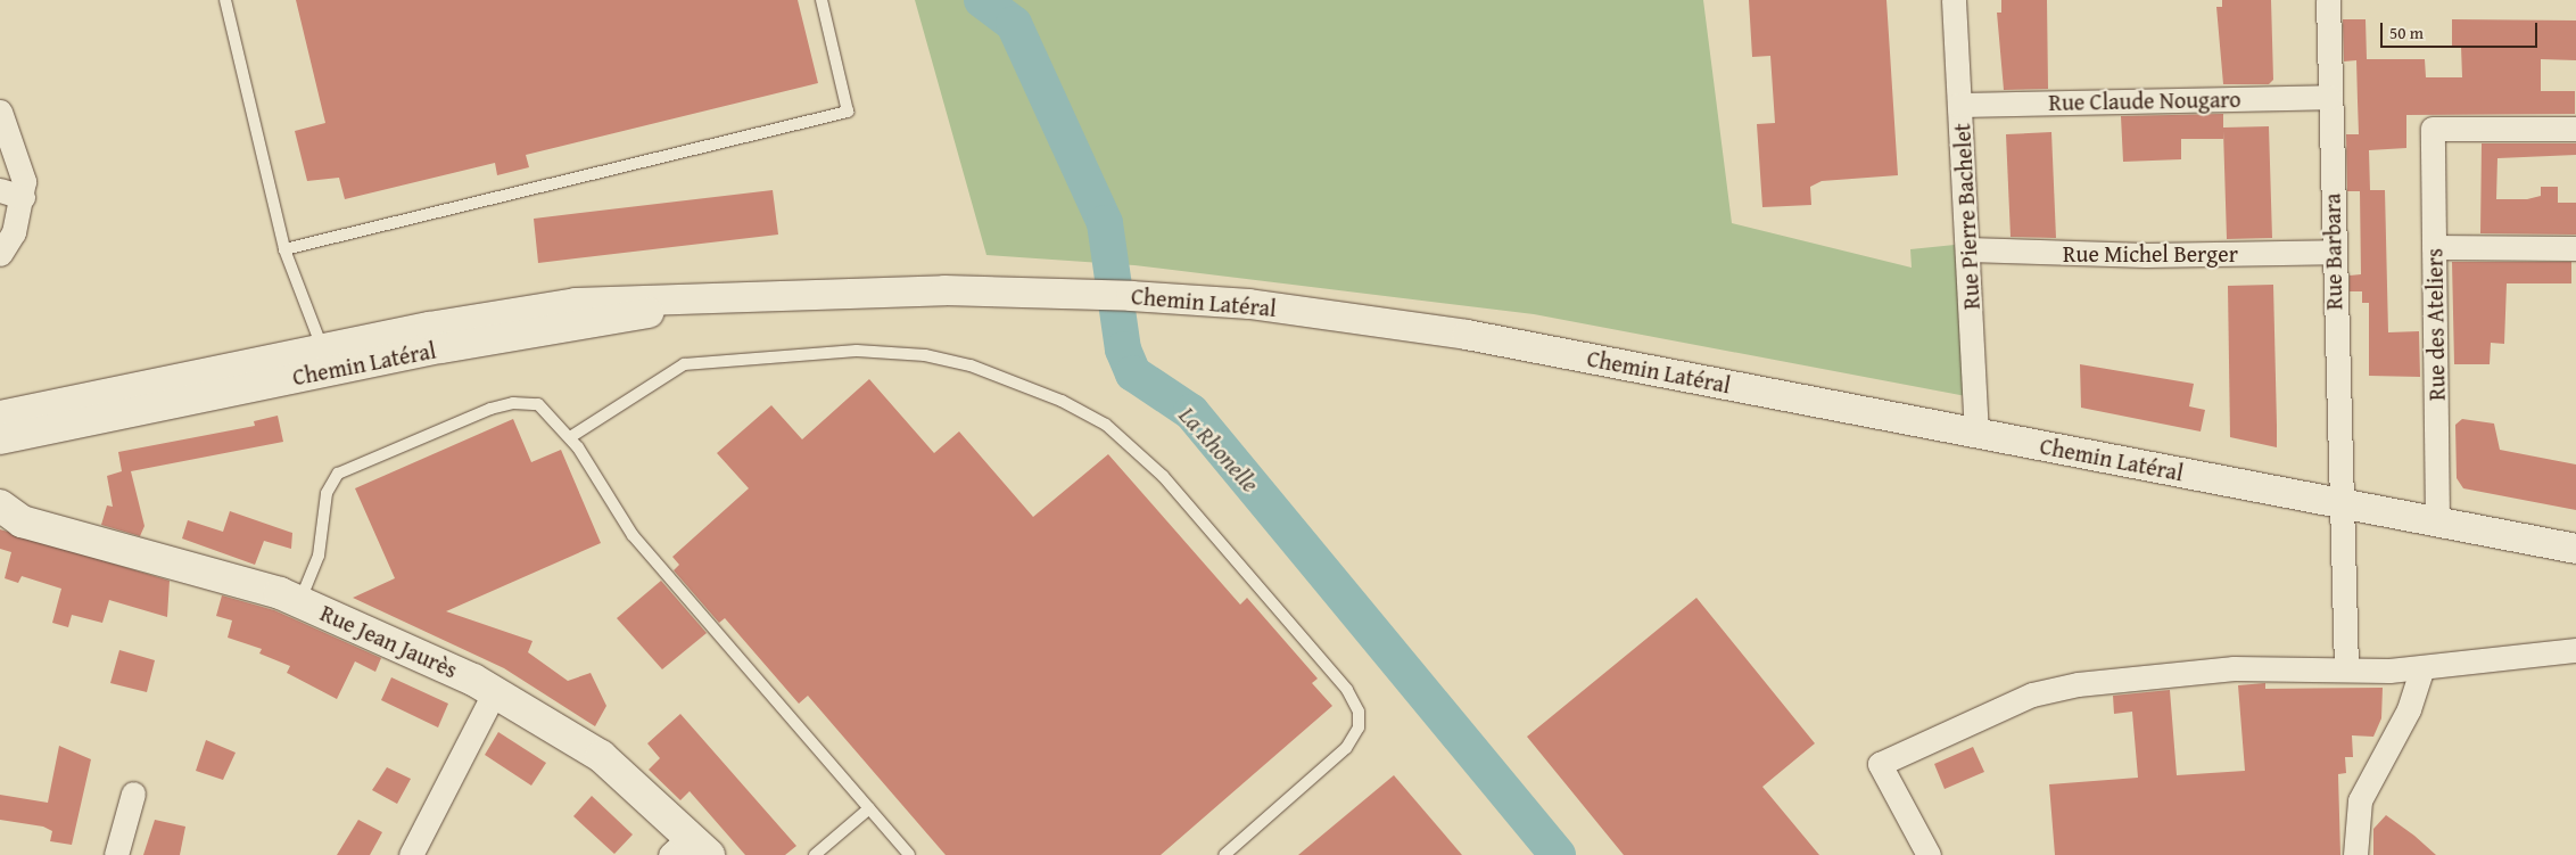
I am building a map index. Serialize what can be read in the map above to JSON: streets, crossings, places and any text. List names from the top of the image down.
{
  "streets": {
    "main road": ["Rue Jean Jaurès"],
    "street": [
      "Rue Claude Nougaro",
      "Rue Pierre Bachelet",
      "Rue Barbara",
      "Rue Michel Berger",
      "Chemin Latéral",
      "Rue des Ateliers"
    ]
  },
  "crossings": [
    ["Rue Claude Nougaro", "Rue Pierre Bachelet"],
    ["Rue Claude Nougaro", "Rue Barbara"],
    ["Rue Pierre Bachelet", "Rue Michel Berger"],
    ["Rue Pierre Bachelet", "Chemin Latéral"],
    ["Rue Barbara", "Rue Michel Berger"],
    ["Rue Barbara", "Chemin Latéral"],
    ["Chemin Latéral", "Rue des Ateliers"]
  ],
  "water": ["La Rhonelle"],
  "scale_bar": "50 m"
}
